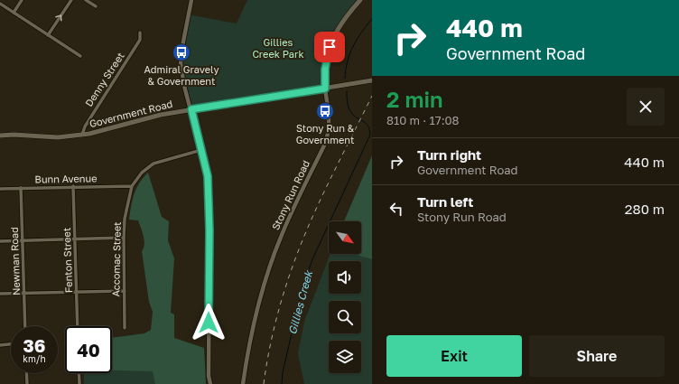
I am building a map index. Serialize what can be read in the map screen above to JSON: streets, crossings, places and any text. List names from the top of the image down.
{
  "streets": {
    "main road": ["Government Road", "Stony Run Road"],
    "street": [
      "Denny Street",
      "Bunn Avenue",
      "Accomac Street",
      "Fenton Street",
      "Newman Road"
    ]
  },
  "crossings": [
    ["Denny Street", "Government Road"],
    ["Government Road", "Stony Run Road"],
    ["Bunn Avenue", "Accomac Street"],
    ["Bunn Avenue", "Fenton Street"],
    ["Bunn Avenue", "Newman Road"]
  ],
  "water": ["Gillies Creek"],
  "parks": ["Gillies Creek Park"],
  "places": {
    "bus stop": ["Admiral Gravely & Government", "Stony Run & Government"]
  },
  "north": "bottom right",
  "page": {
    "turn": ["440 m", "Government Road"],
    "heading": ["2 min", "810 m · 17:08"],
    "list": [
      {
        "name": "Turn right",
        "note": "Government Road",
        "value": "440 m"
      },
      {
        "name": "Turn left",
        "note": "Stony Run Road",
        "value": "280 m"
      }
    ],
    "speed": "36 km/h",
    "limit": "40",
    "buttons": ["Exit", "Share"]
  }
}
